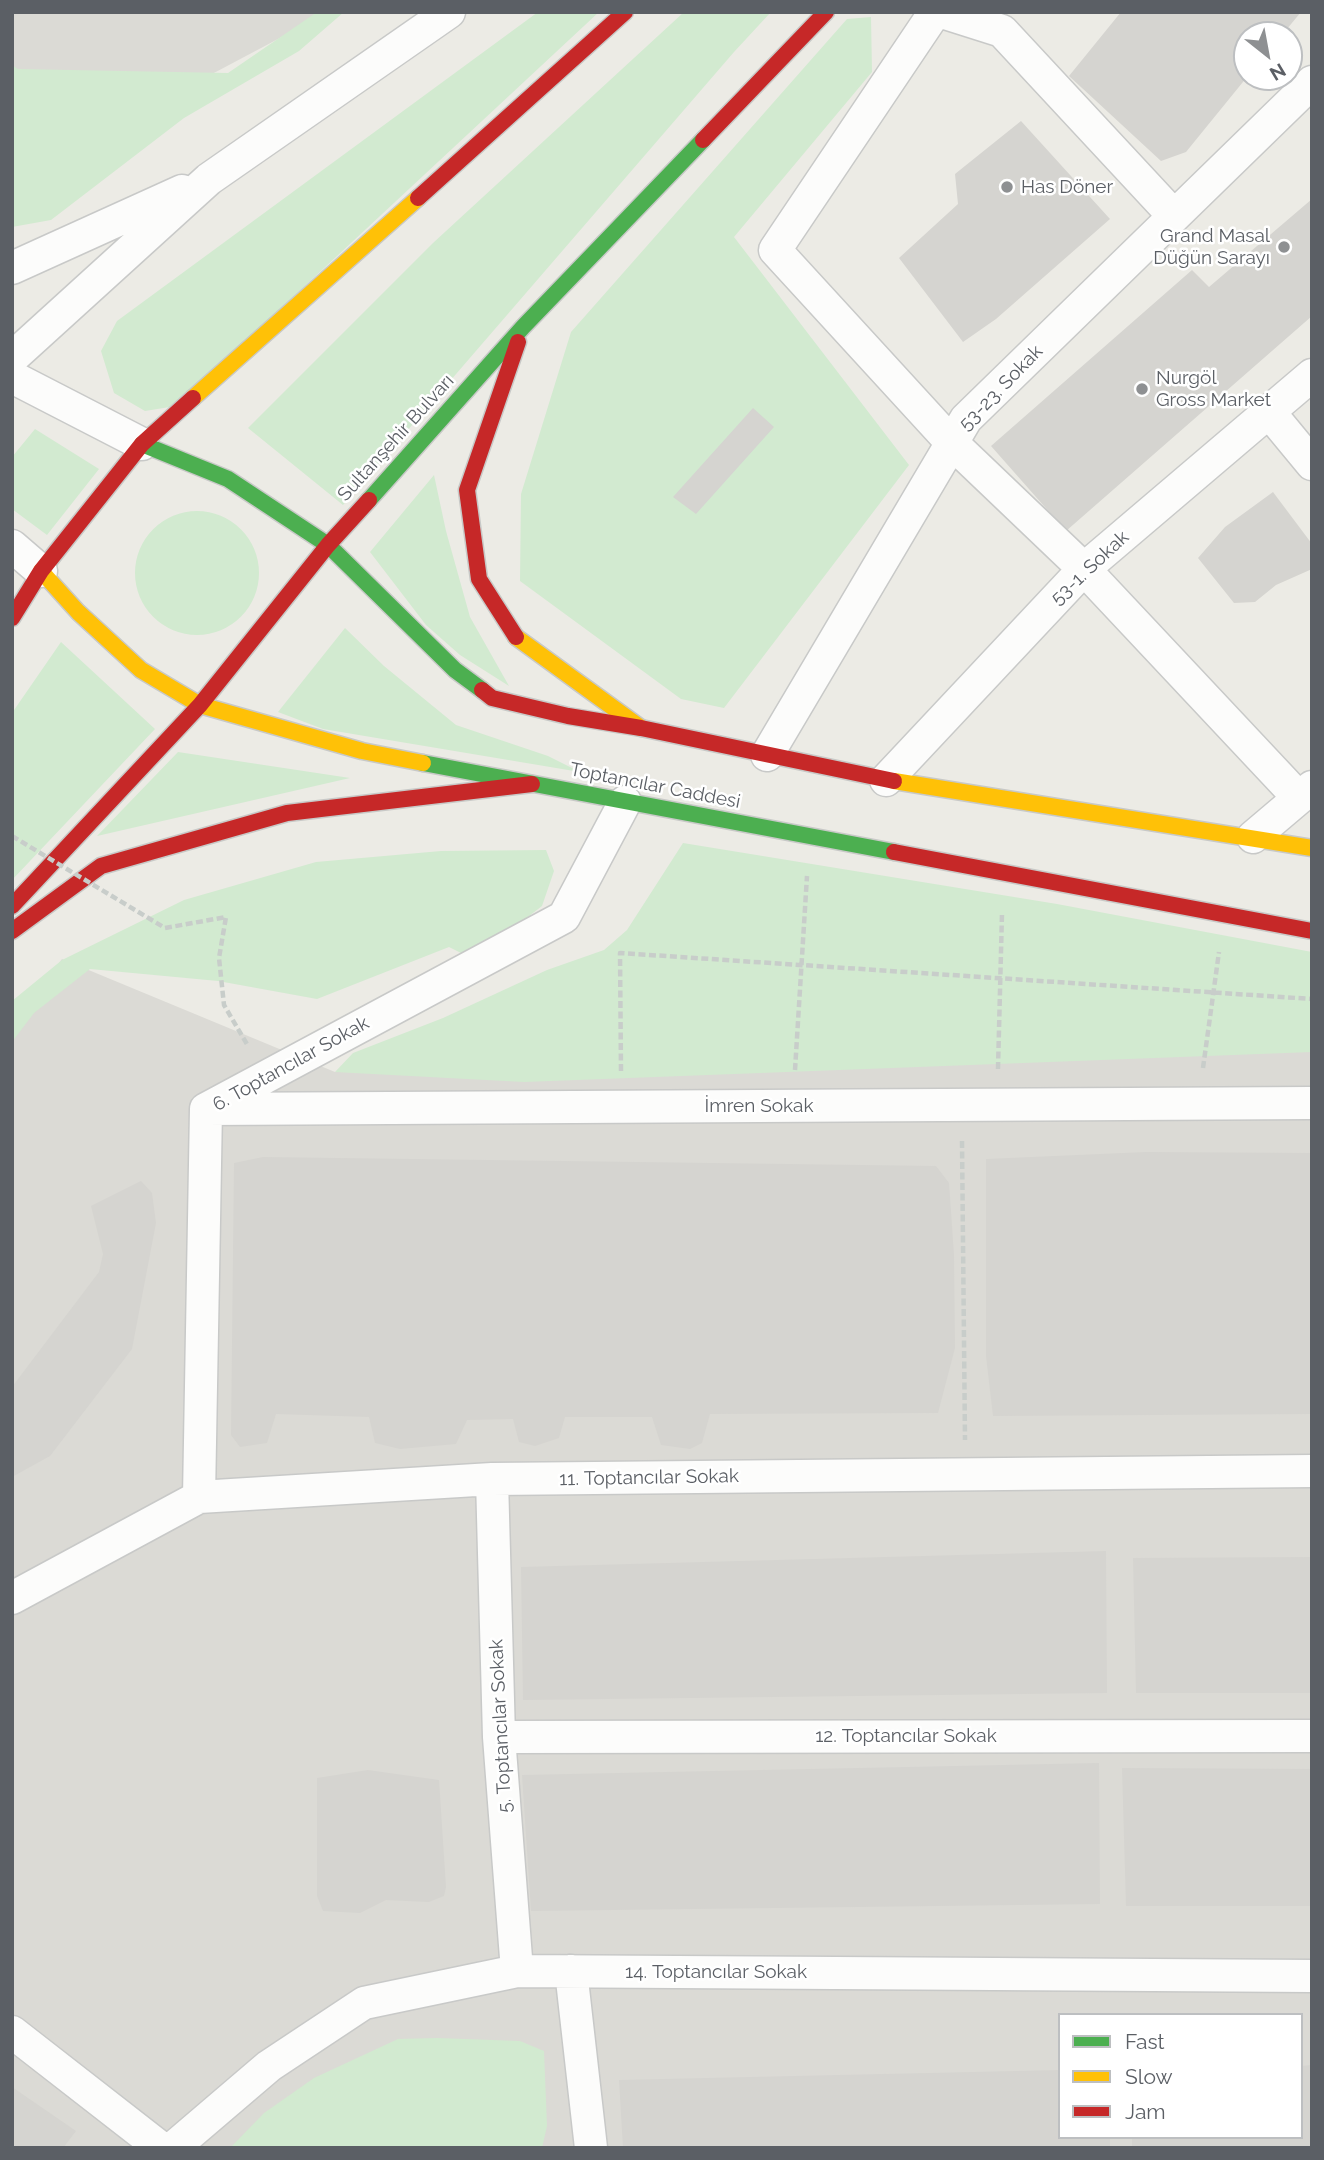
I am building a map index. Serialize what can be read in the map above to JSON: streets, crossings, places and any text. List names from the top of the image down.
{
  "streets": {
    "main road": ["Sultanşehir Bulvarı", "Toptancılar Caddesi"],
    "street": [
      "53-23. Sokak",
      "53-1. Sokak",
      "6. Toptancılar Sokak",
      "İmren Sokak",
      "11. Toptancılar Sokak",
      "5. Toptancılar Sokak",
      "12. Toptancılar Sokak",
      "14. Toptancılar Sokak"
    ]
  },
  "crossings": [
    ["Sultanşehir Bulvarı", "Toptancılar Caddesi"],
    ["Toptancılar Caddesi", "6. Toptancılar Sokak"],
    ["6. Toptancılar Sokak", "İmren Sokak"],
    ["6. Toptancılar Sokak", "11. Toptancılar Sokak"],
    ["11. Toptancılar Sokak", "5. Toptancılar Sokak"],
    ["5. Toptancılar Sokak", "12. Toptancılar Sokak"],
    ["5. Toptancılar Sokak", "14. Toptancılar Sokak"]
  ],
  "places": ["Has Döner", "Grand Masal Düğün Sarayı", "Nurgöl Gross Market"],
  "legend": ["Fast", "Slow", "Jam"],
  "north": "bottom right"
}
